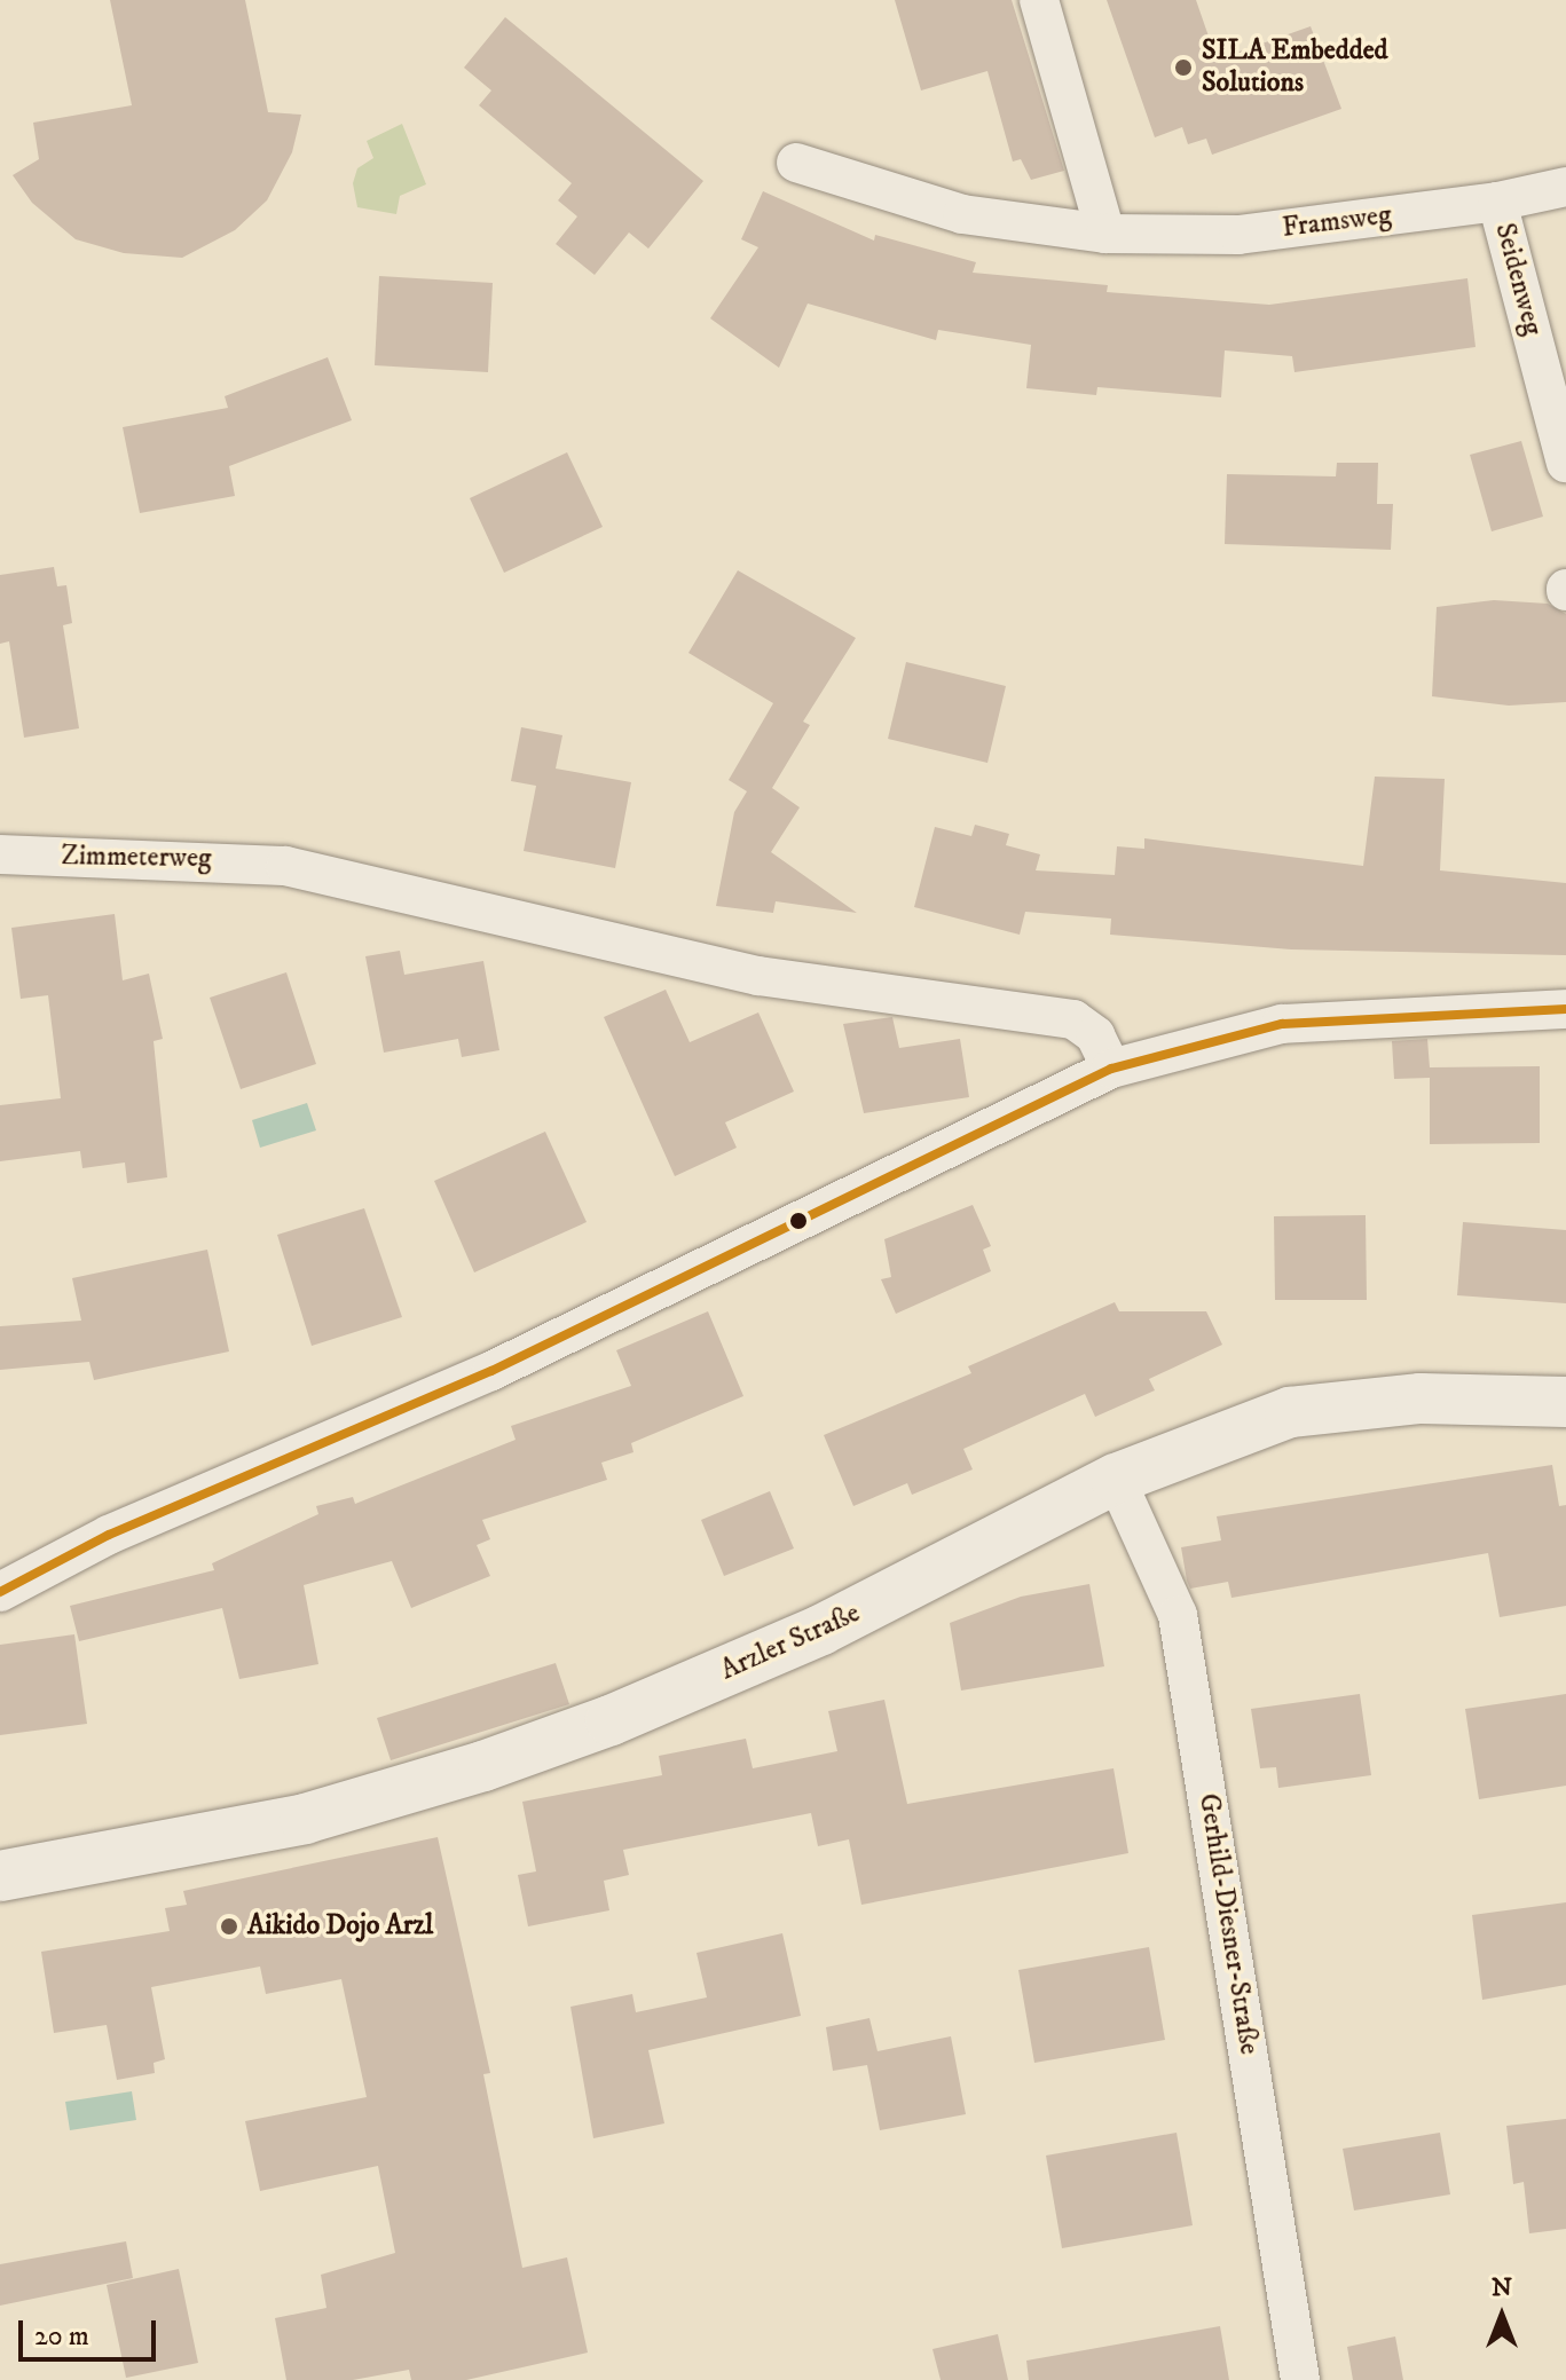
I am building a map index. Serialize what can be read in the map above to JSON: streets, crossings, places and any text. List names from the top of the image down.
{
  "streets": {
    "main road": ["Arzler Straße"],
    "street": [
      "Framsweg",
      "Seidenweg",
      "Zimmeterweg",
      "Gerhild-Diesner-Straße"
    ]
  },
  "crossings": [
    ["Framsweg", "Seidenweg"],
    ["Arzler Straße", "Gerhild-Diesner-Straße"]
  ],
  "places": ["SILA Embedded Solutions", "Aikido Dojo Arzl"],
  "scale_bar": "20 m",
  "north": "top"
}
